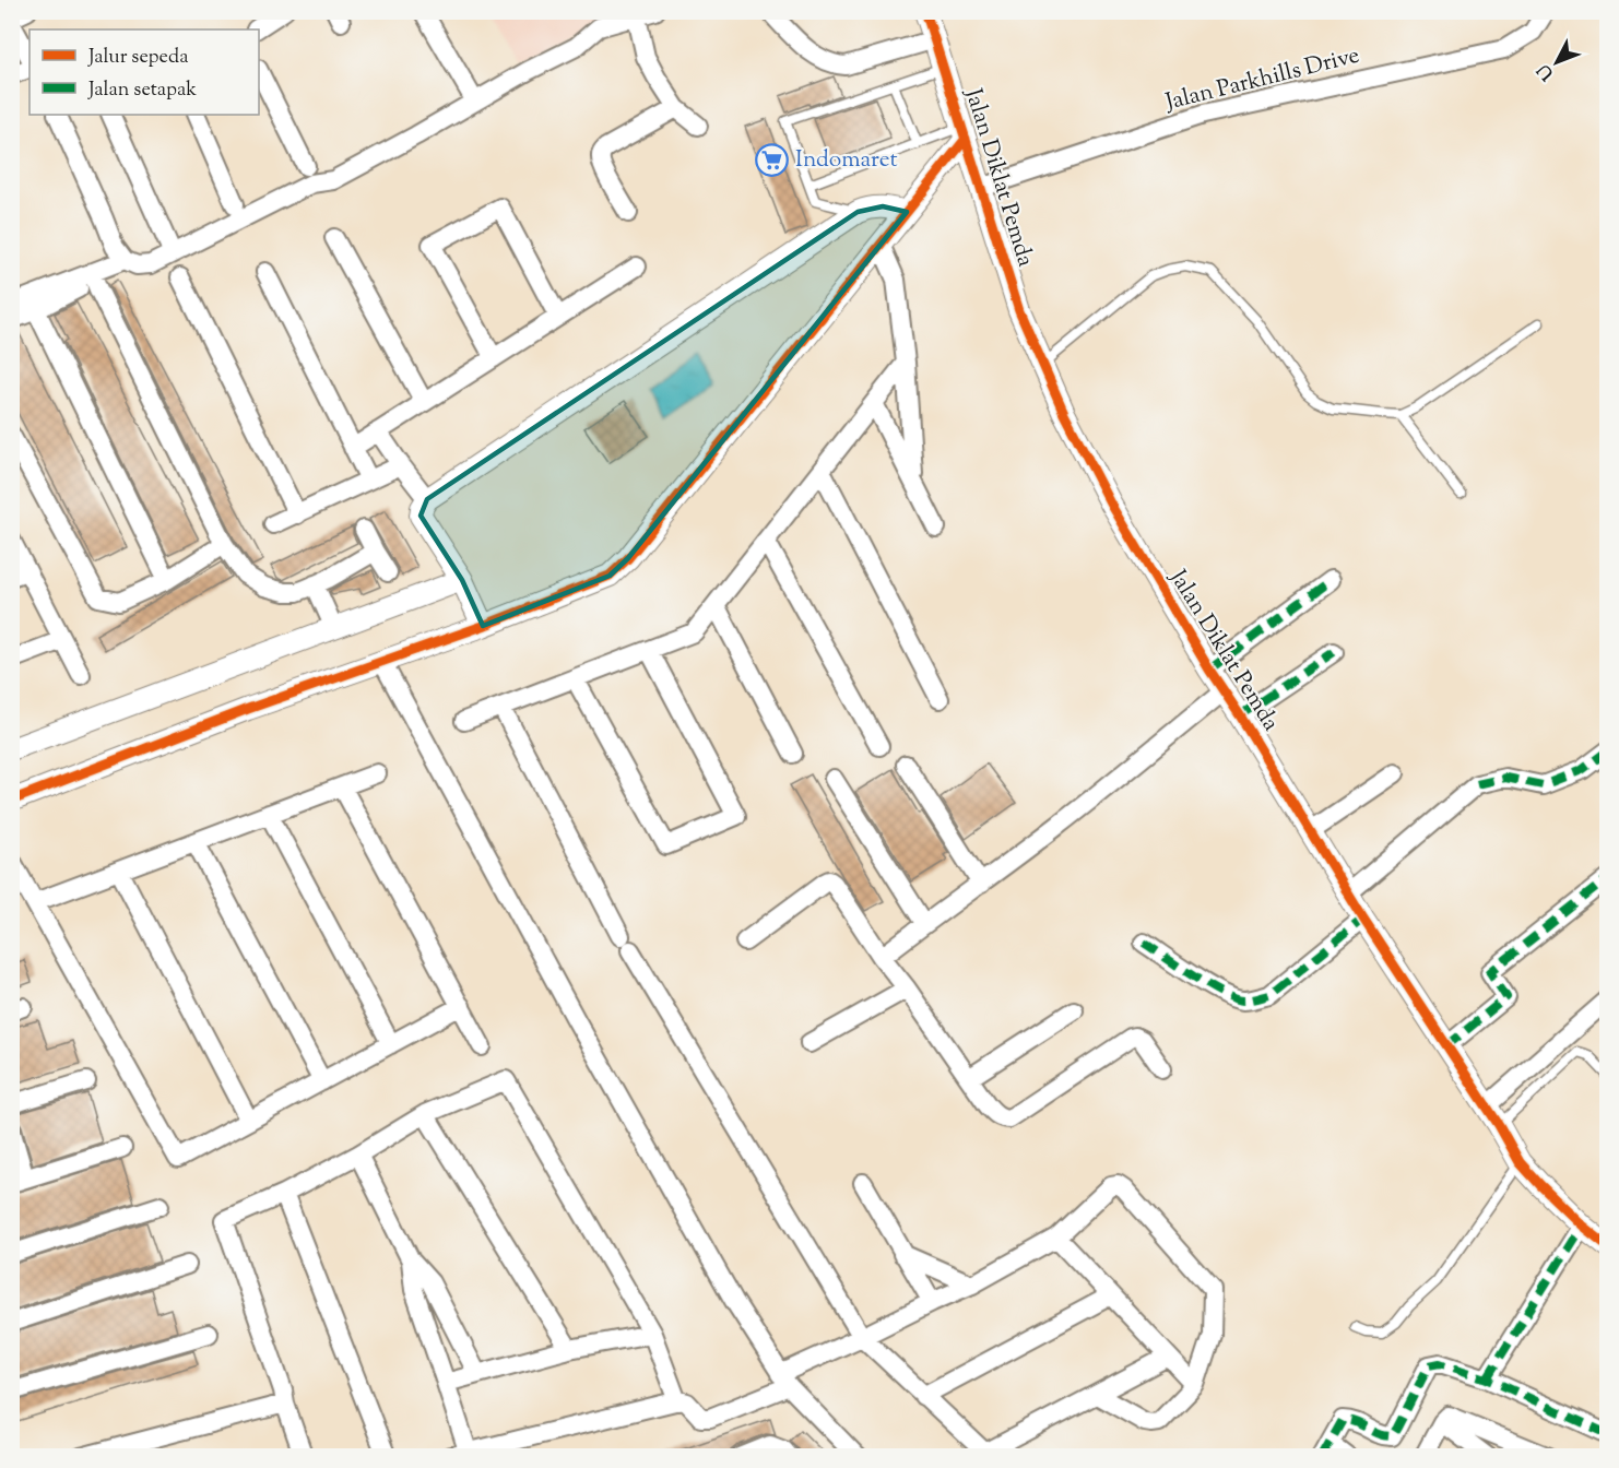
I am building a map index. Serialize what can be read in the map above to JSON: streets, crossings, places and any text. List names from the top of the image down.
{
  "streets": {
    "street": ["Jalan Parkhills Drive", "Jalan Diklat Pemda"]
  },
  "crossings": [
    ["Jalan Parkhills Drive", "Jalan Diklat Pemda"]
  ],
  "places": {
    "supermarket": ["Indomaret"]
  },
  "legend": ["Jalur sepeda", "Jalan setapak"],
  "north": "bottom left"
}
